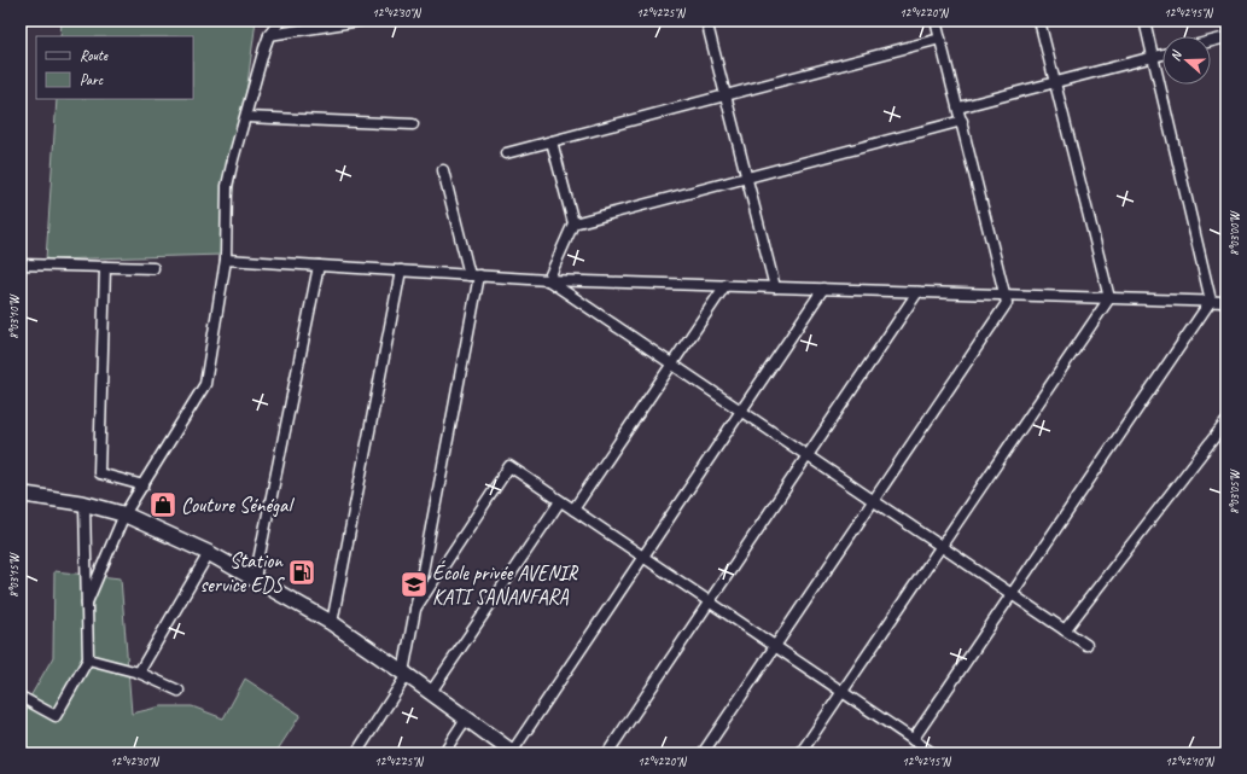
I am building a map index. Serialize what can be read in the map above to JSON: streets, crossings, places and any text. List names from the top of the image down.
{
  "places": {
    "shop": ["Couture Sénégal"],
    "fuel station": ["Station service EDS"],
    "school or university": ["École privée AVENIR KATI SANANFARA"]
  },
  "legend": ["Route", "Parc"],
  "north": "left",
  "coordinates": [
    "12°42'30\"N",
    "12°42'25\"N",
    "12°42'20\"N",
    "12°42'15\"N",
    "8°03'00\"W",
    "8°03'10\"W",
    "8°03'05\"W",
    "8°03'15\"W",
    "12°42'10\"N"
  ]
}
